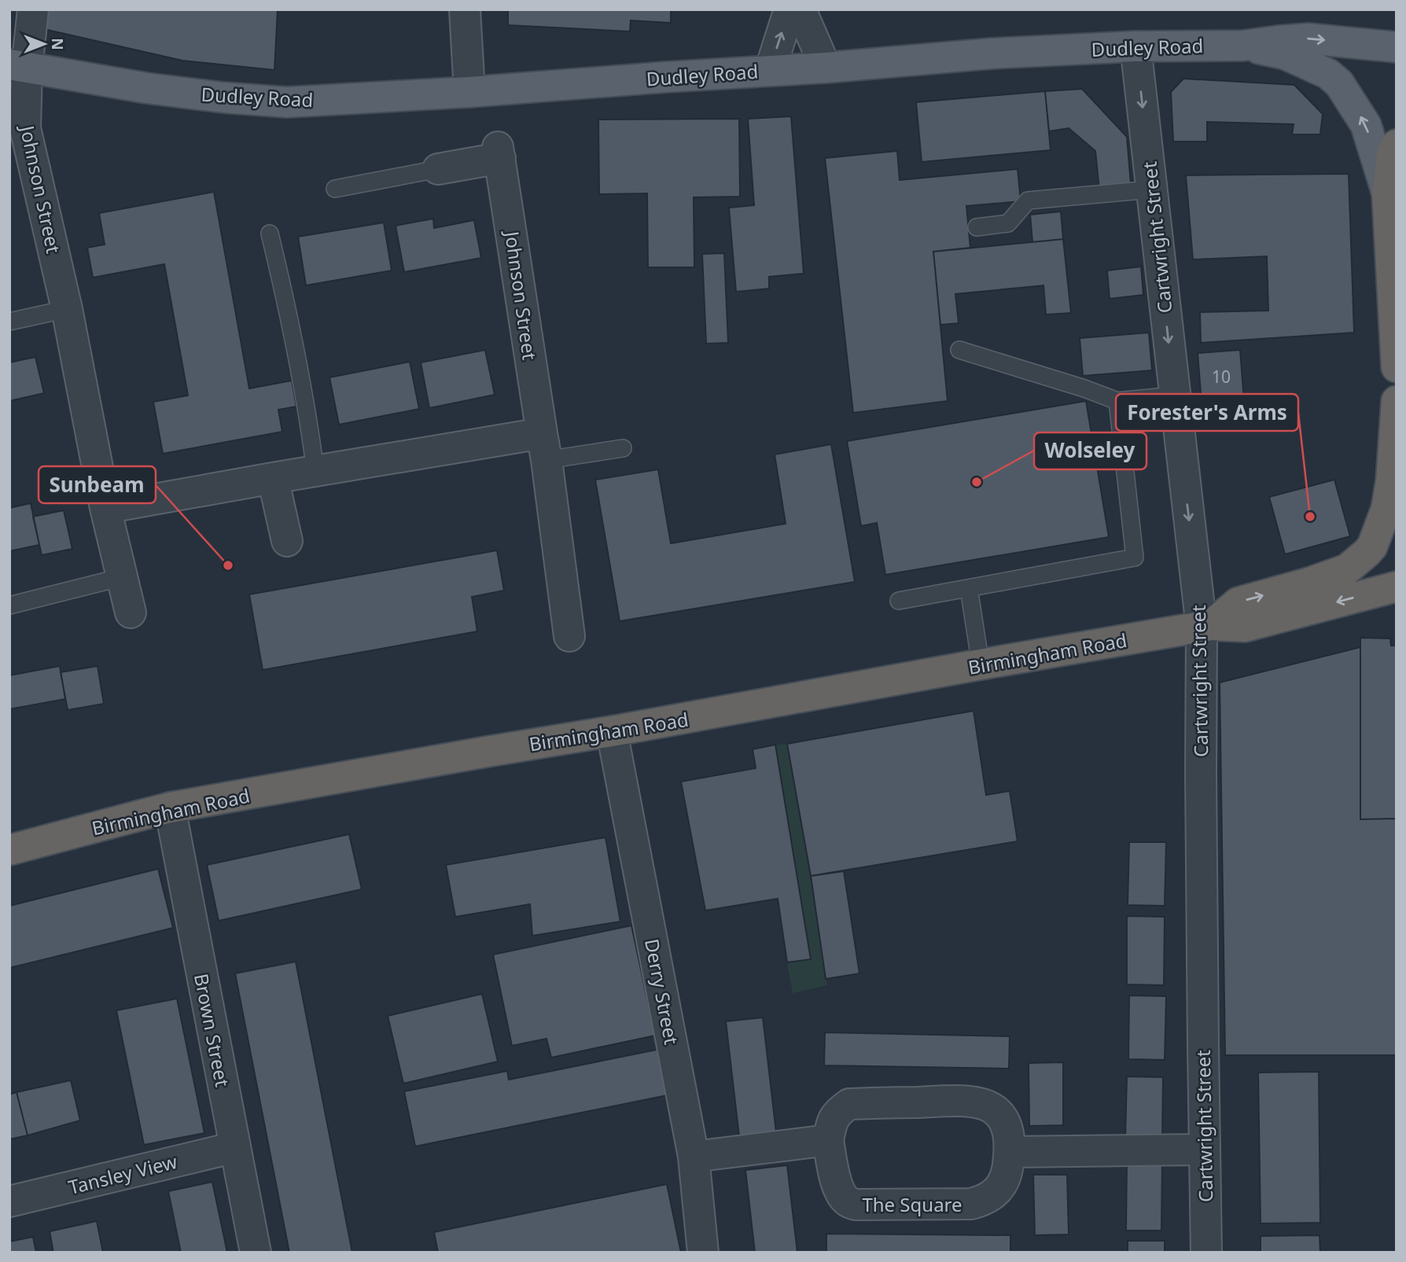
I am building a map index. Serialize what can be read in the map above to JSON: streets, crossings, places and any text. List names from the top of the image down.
{
  "streets": {
    "highway": ["Birmingham Road"],
    "main road": ["Dudley Road"],
    "street": [
      "Johnson Street",
      "Cartwright Street",
      "Derry Street",
      "Brown Street",
      "Tansley View",
      "The Square"
    ]
  },
  "crossings": [
    ["Dudley Road", "Johnson Street"],
    ["Dudley Road", "Cartwright Street"],
    ["Cartwright Street", "Birmingham Road"],
    ["Birmingham Road", "Derry Street"],
    ["Birmingham Road", "Brown Street"],
    ["Brown Street", "Tansley View"]
  ],
  "one_way": ["Cartwright Street"],
  "places": ["Wolseley", "Forester's Arms", "Sunbeam"],
  "house_numbers": ["10"],
  "north": "right"
}
